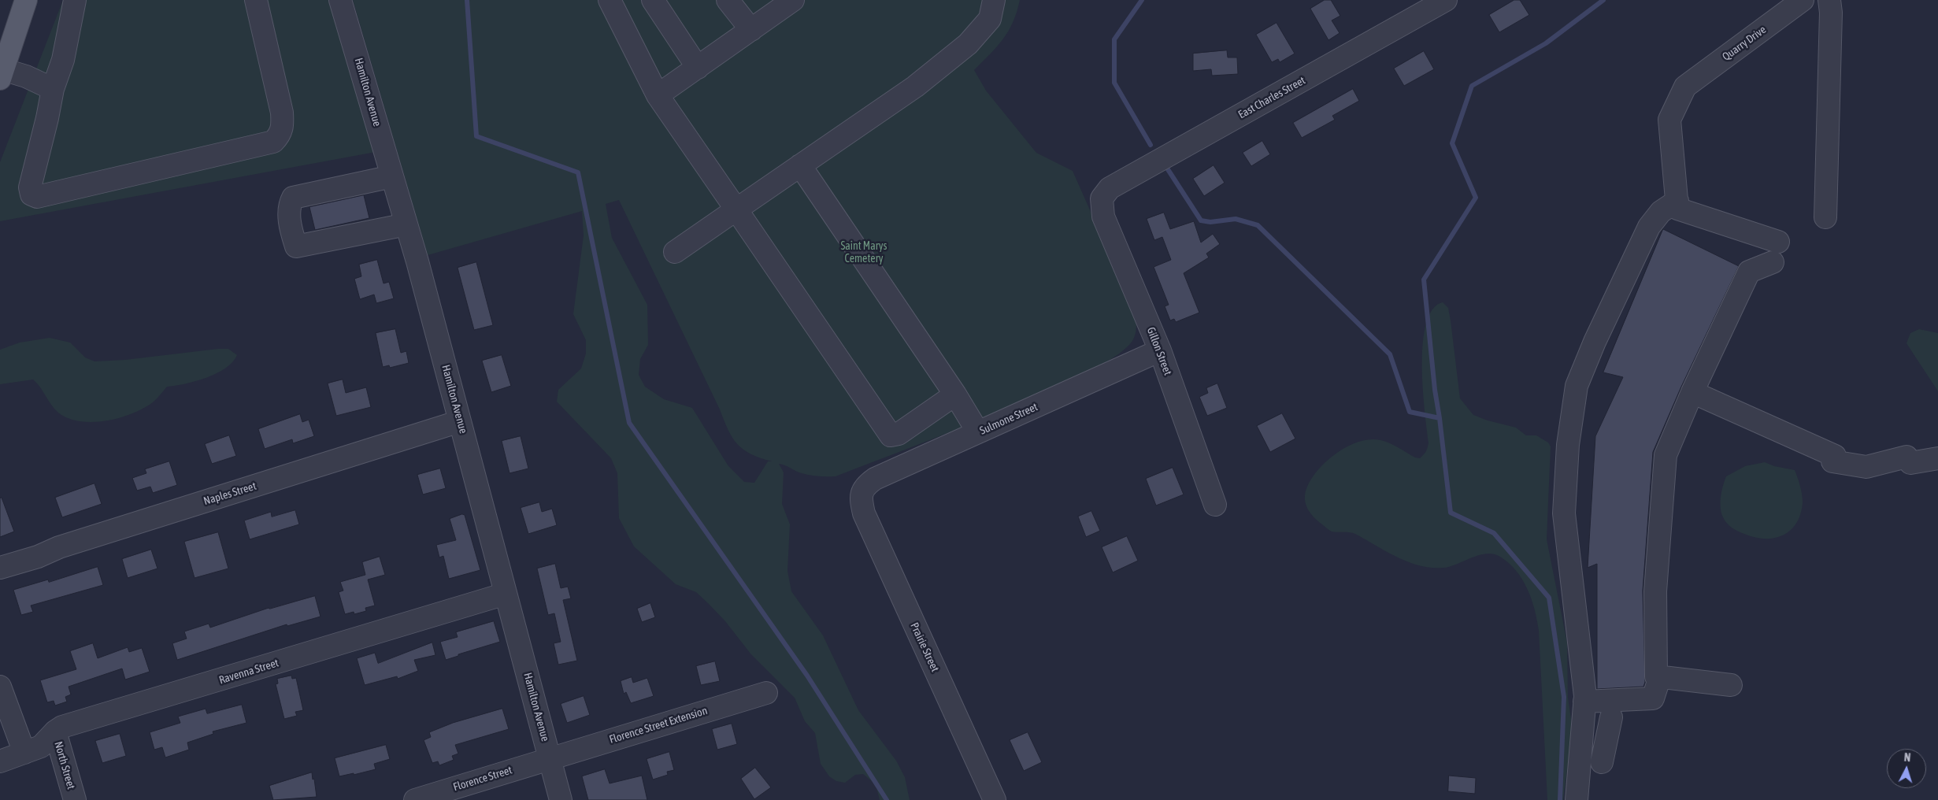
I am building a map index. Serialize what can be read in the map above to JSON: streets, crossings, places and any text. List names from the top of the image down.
{
  "streets": {
    "street": [
      "Quarry Drive",
      "Hamilton Avenue",
      "East Charles Street",
      "Gillon Street",
      "Sulmone Street",
      "Naples Street",
      "Prairie Street",
      "Ravenna Street",
      "Florence Street Extension",
      "North Street",
      "Florence Street"
    ]
  },
  "crossings": [
    ["Hamilton Avenue", "Naples Street"],
    ["Hamilton Avenue", "Ravenna Street"],
    ["Hamilton Avenue", "Florence Street Extension"],
    ["Hamilton Avenue", "Florence Street"],
    ["East Charles Street", "Gillon Street"],
    ["Gillon Street", "Sulmone Street"],
    ["Sulmone Street", "Prairie Street"],
    ["Ravenna Street", "North Street"],
    ["Florence Street Extension", "Florence Street"]
  ],
  "parks": ["Saint Marys Cemetery"],
  "north": "top"
}
